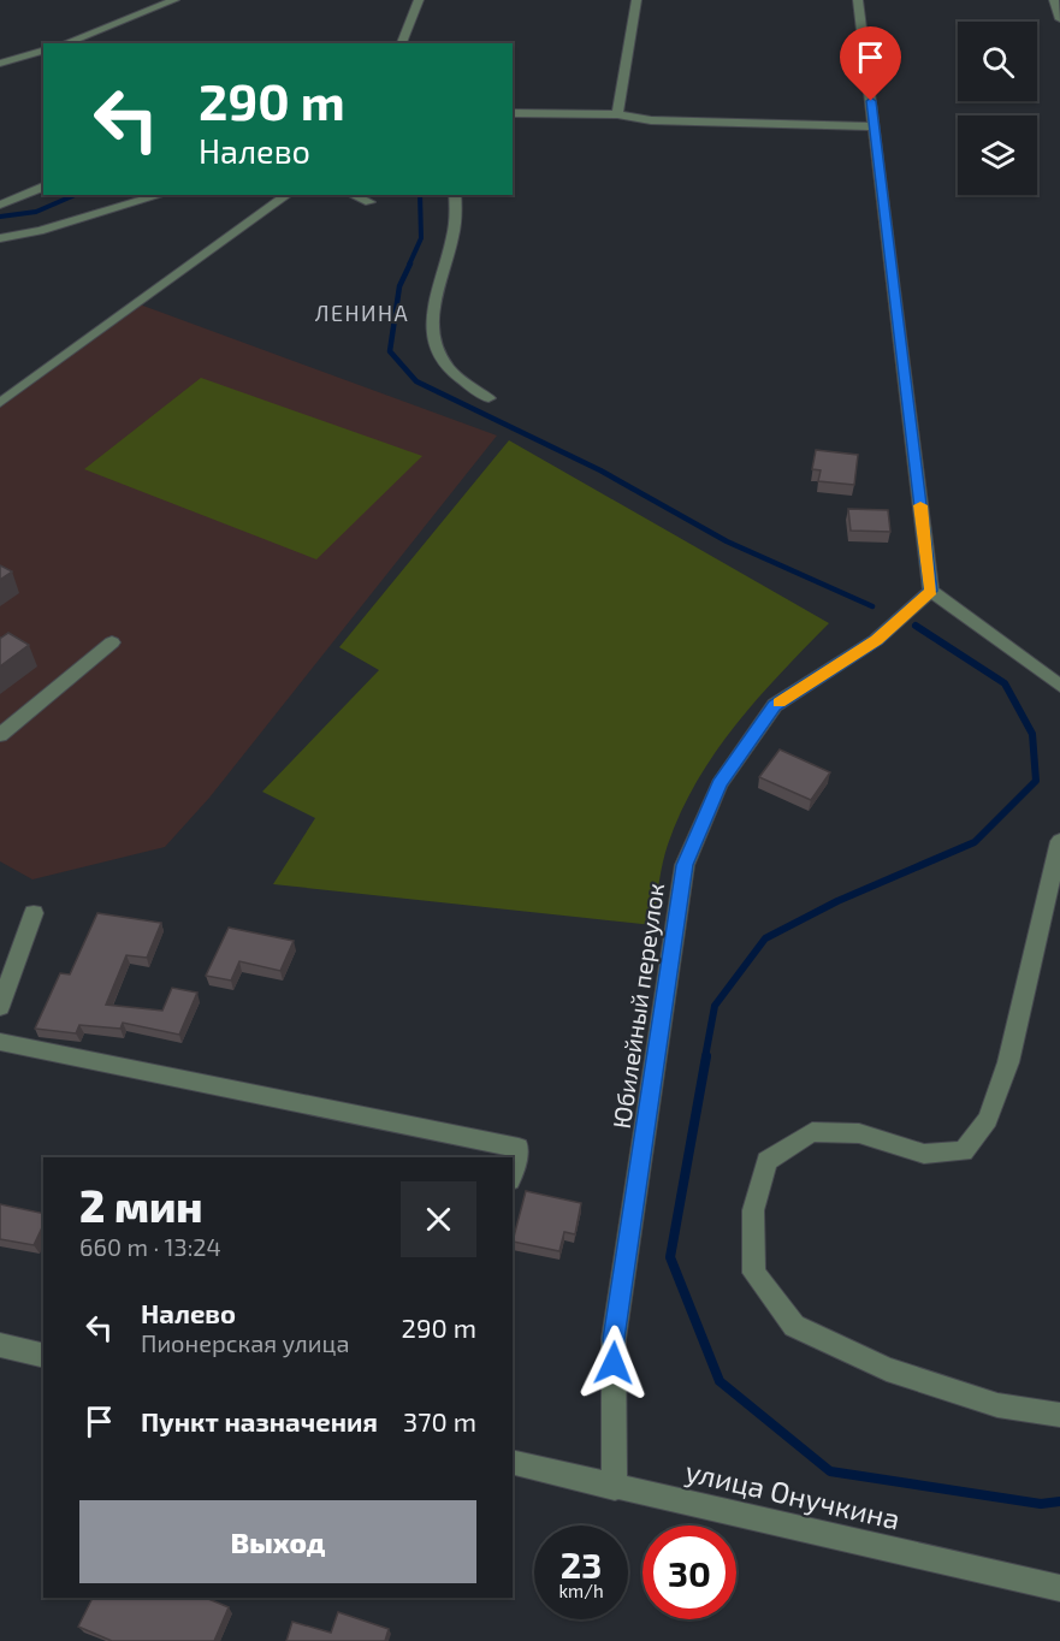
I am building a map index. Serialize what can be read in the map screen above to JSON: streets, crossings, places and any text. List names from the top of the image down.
{
  "streets": {
    "street": ["Юбилейный переулок", "улица Онучкина"]
  },
  "crossings": [
    ["Юбилейный переулок", "улица Онучкина"]
  ],
  "districts": ["ЛЕНИНА"],
  "page": {
    "turn": ["290 m", "Налево"],
    "heading": ["2 мин", "660 m · 13:24"],
    "list": [
      {
        "name": "Налево",
        "note": "Пионерская улица",
        "value": "290 m"
      },
      {
        "name": "Пункт назначения",
        "value": "370 m"
      }
    ],
    "buttons": "Выход",
    "speed": "23 km/h",
    "limit": "30"
  }
}
